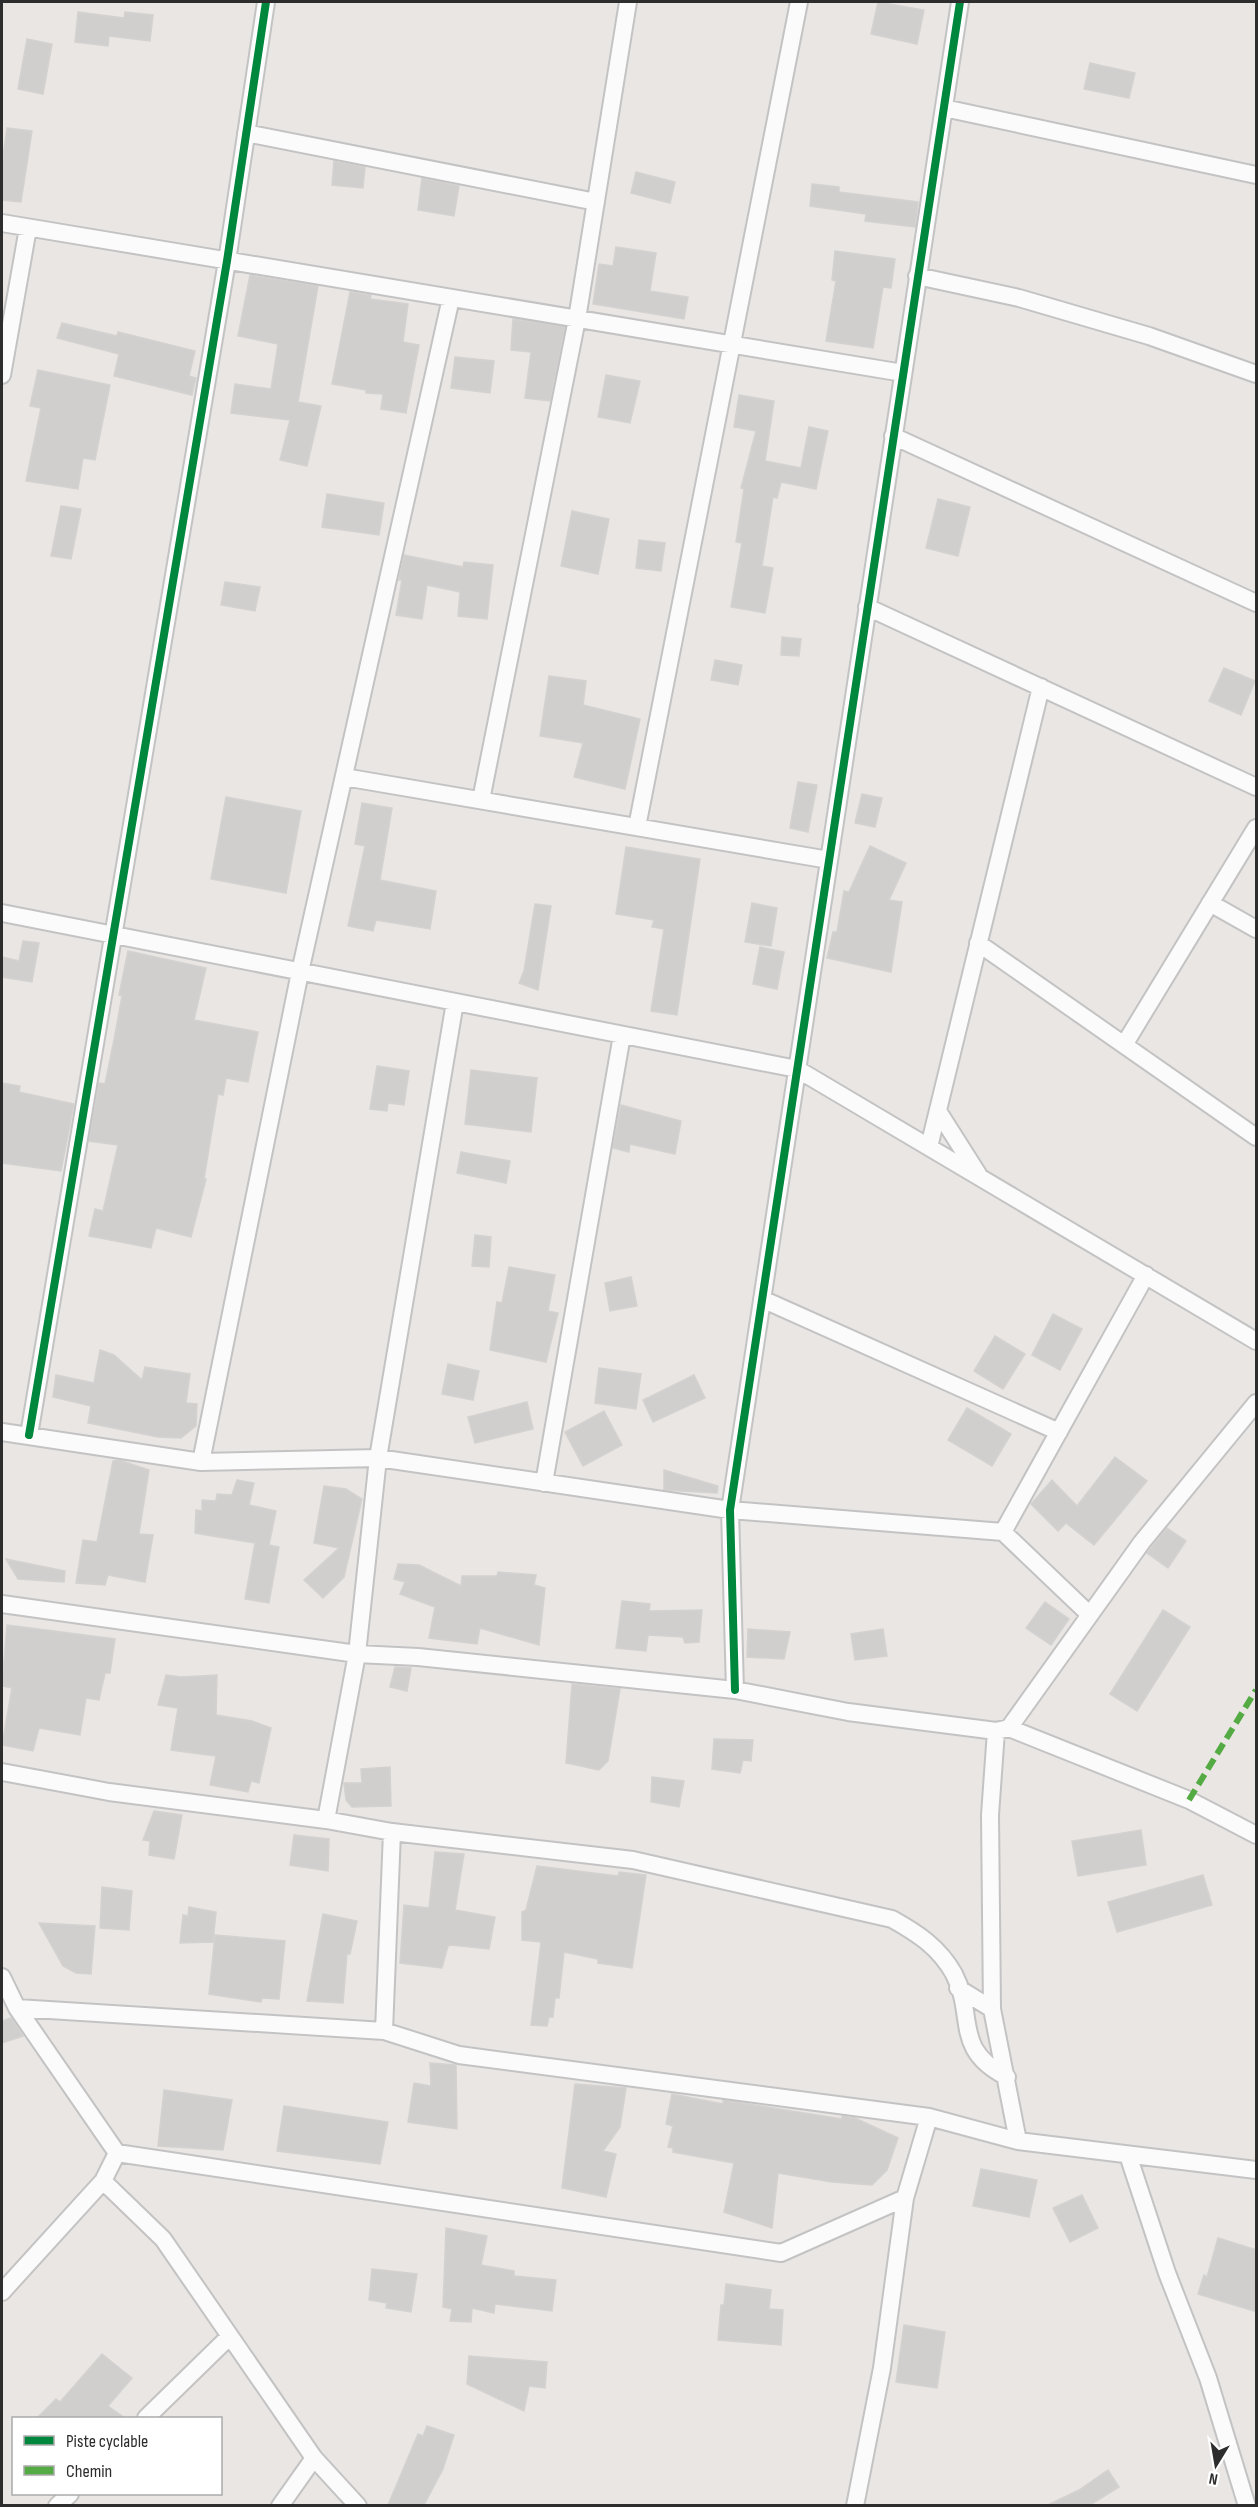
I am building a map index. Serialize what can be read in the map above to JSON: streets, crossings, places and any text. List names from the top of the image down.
{
  "legend": ["Piste cyclable", "Chemin"],
  "north": "bottom"
}
